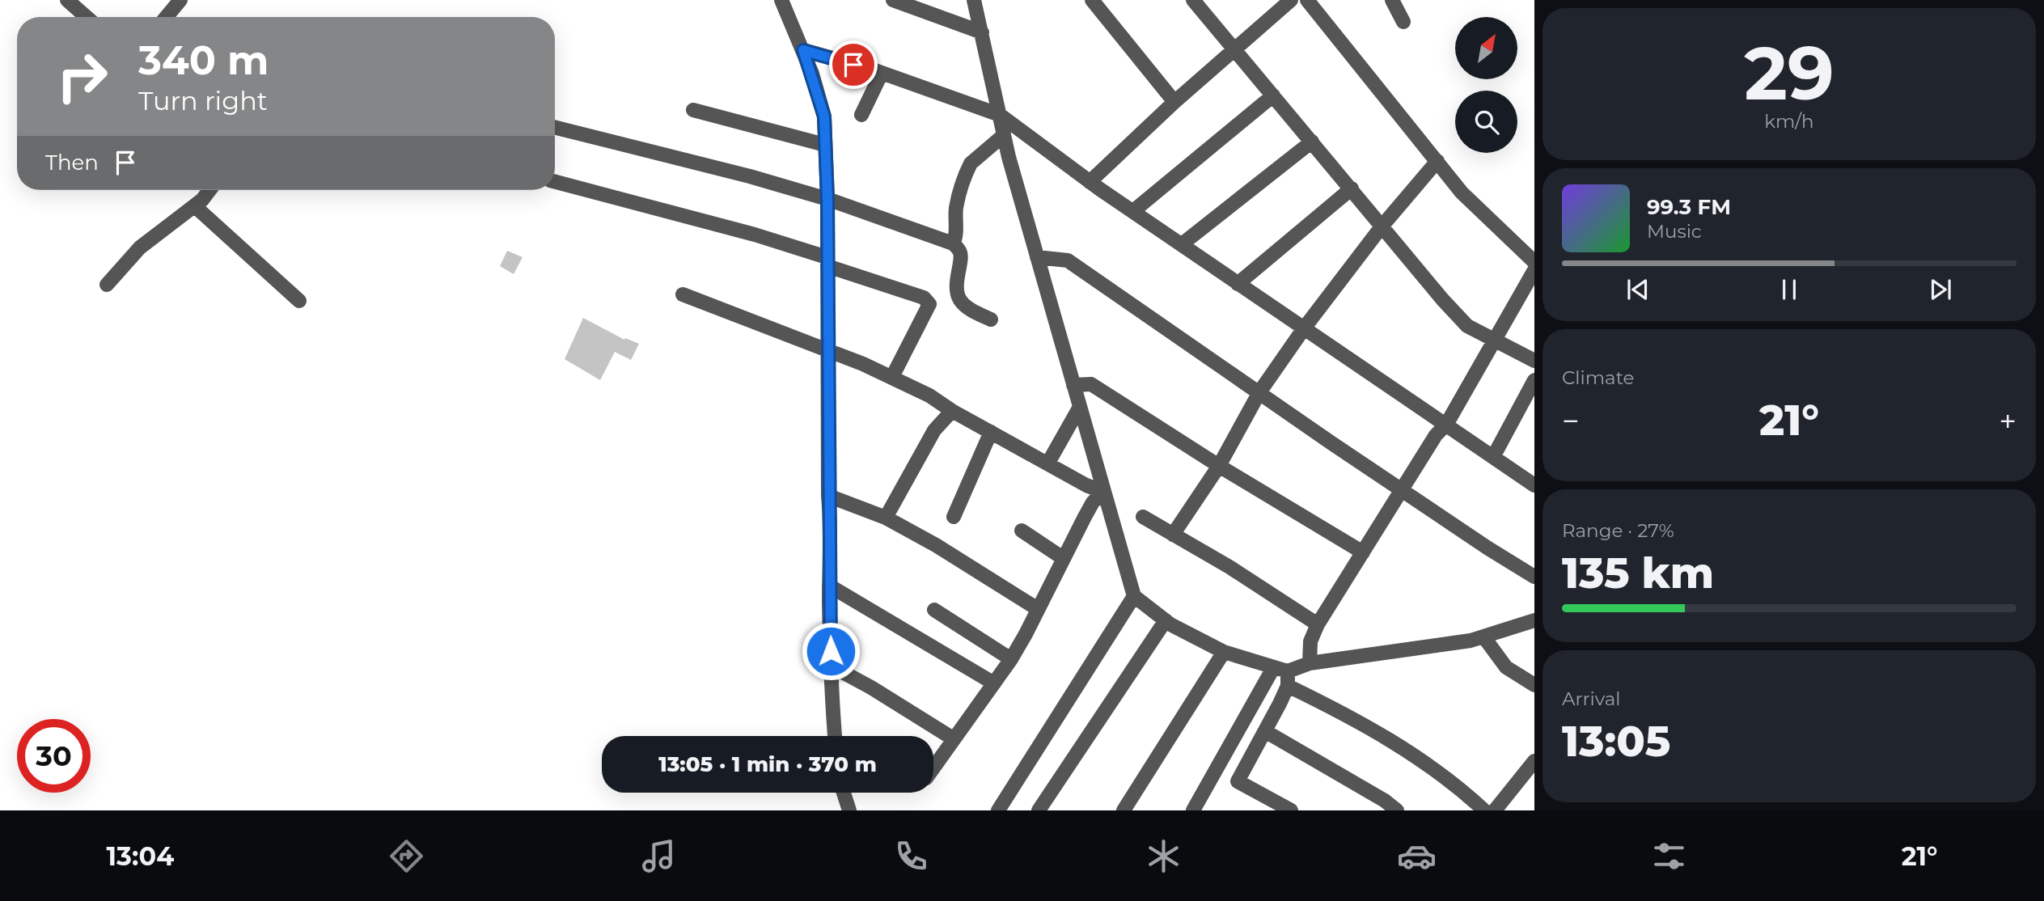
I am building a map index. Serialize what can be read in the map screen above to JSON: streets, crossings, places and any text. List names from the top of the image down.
{
  "north": "top right",
  "page": {
    "tile": [
      ["29", "km/h"],
      "Climate",
      ["Range · 27%", "135 km"],
      ["Arrival", "13:05"]
    ],
    "turn": ["340 m", "Turn right"],
    "then": "Then",
    "song": ["99.3 FM", "Music"],
    "heat": ["−", "21°", "+"],
    "limit": "30",
    "trip": "13:05 · 1 min · 370 m",
    "tabs": ["13:04", "21°"]
  }
}
